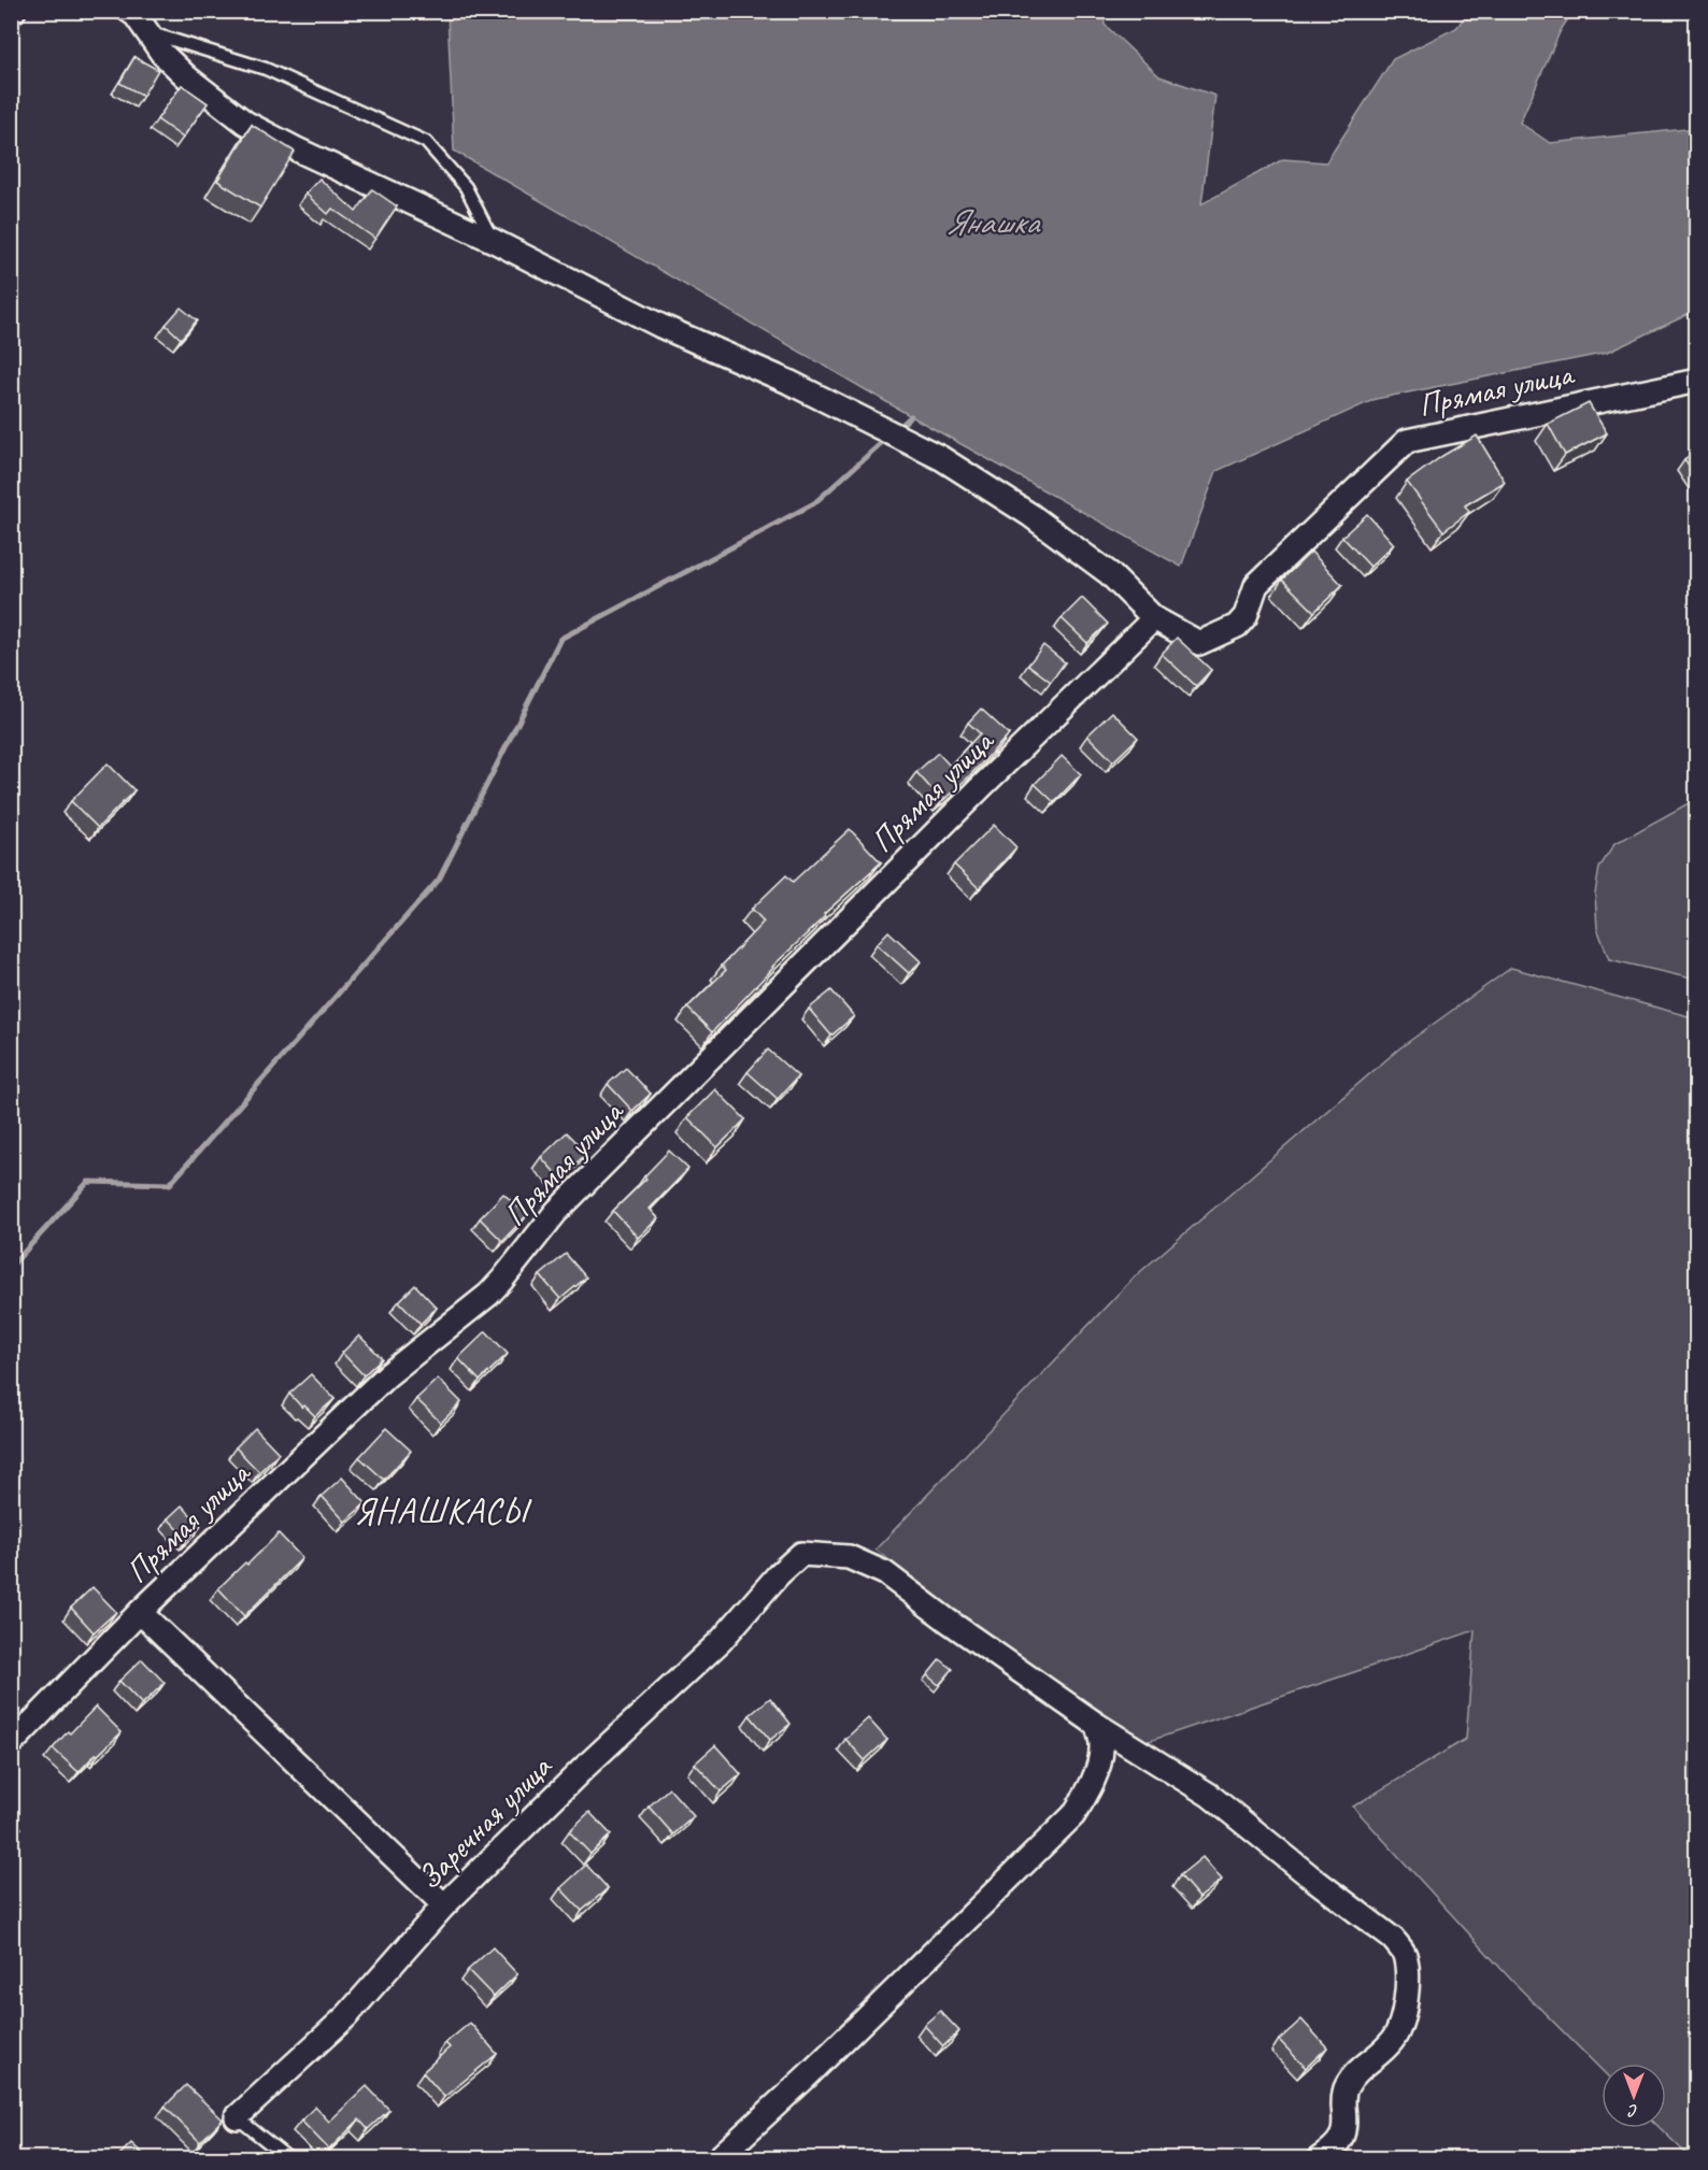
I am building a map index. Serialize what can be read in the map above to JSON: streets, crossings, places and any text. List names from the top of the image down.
{
  "streets": {
    "street": ["Прямая улица", "Заречная улица"]
  },
  "districts": ["ЯНАШКАСЫ"],
  "water": ["Янашка"],
  "north": "bottom"
}
